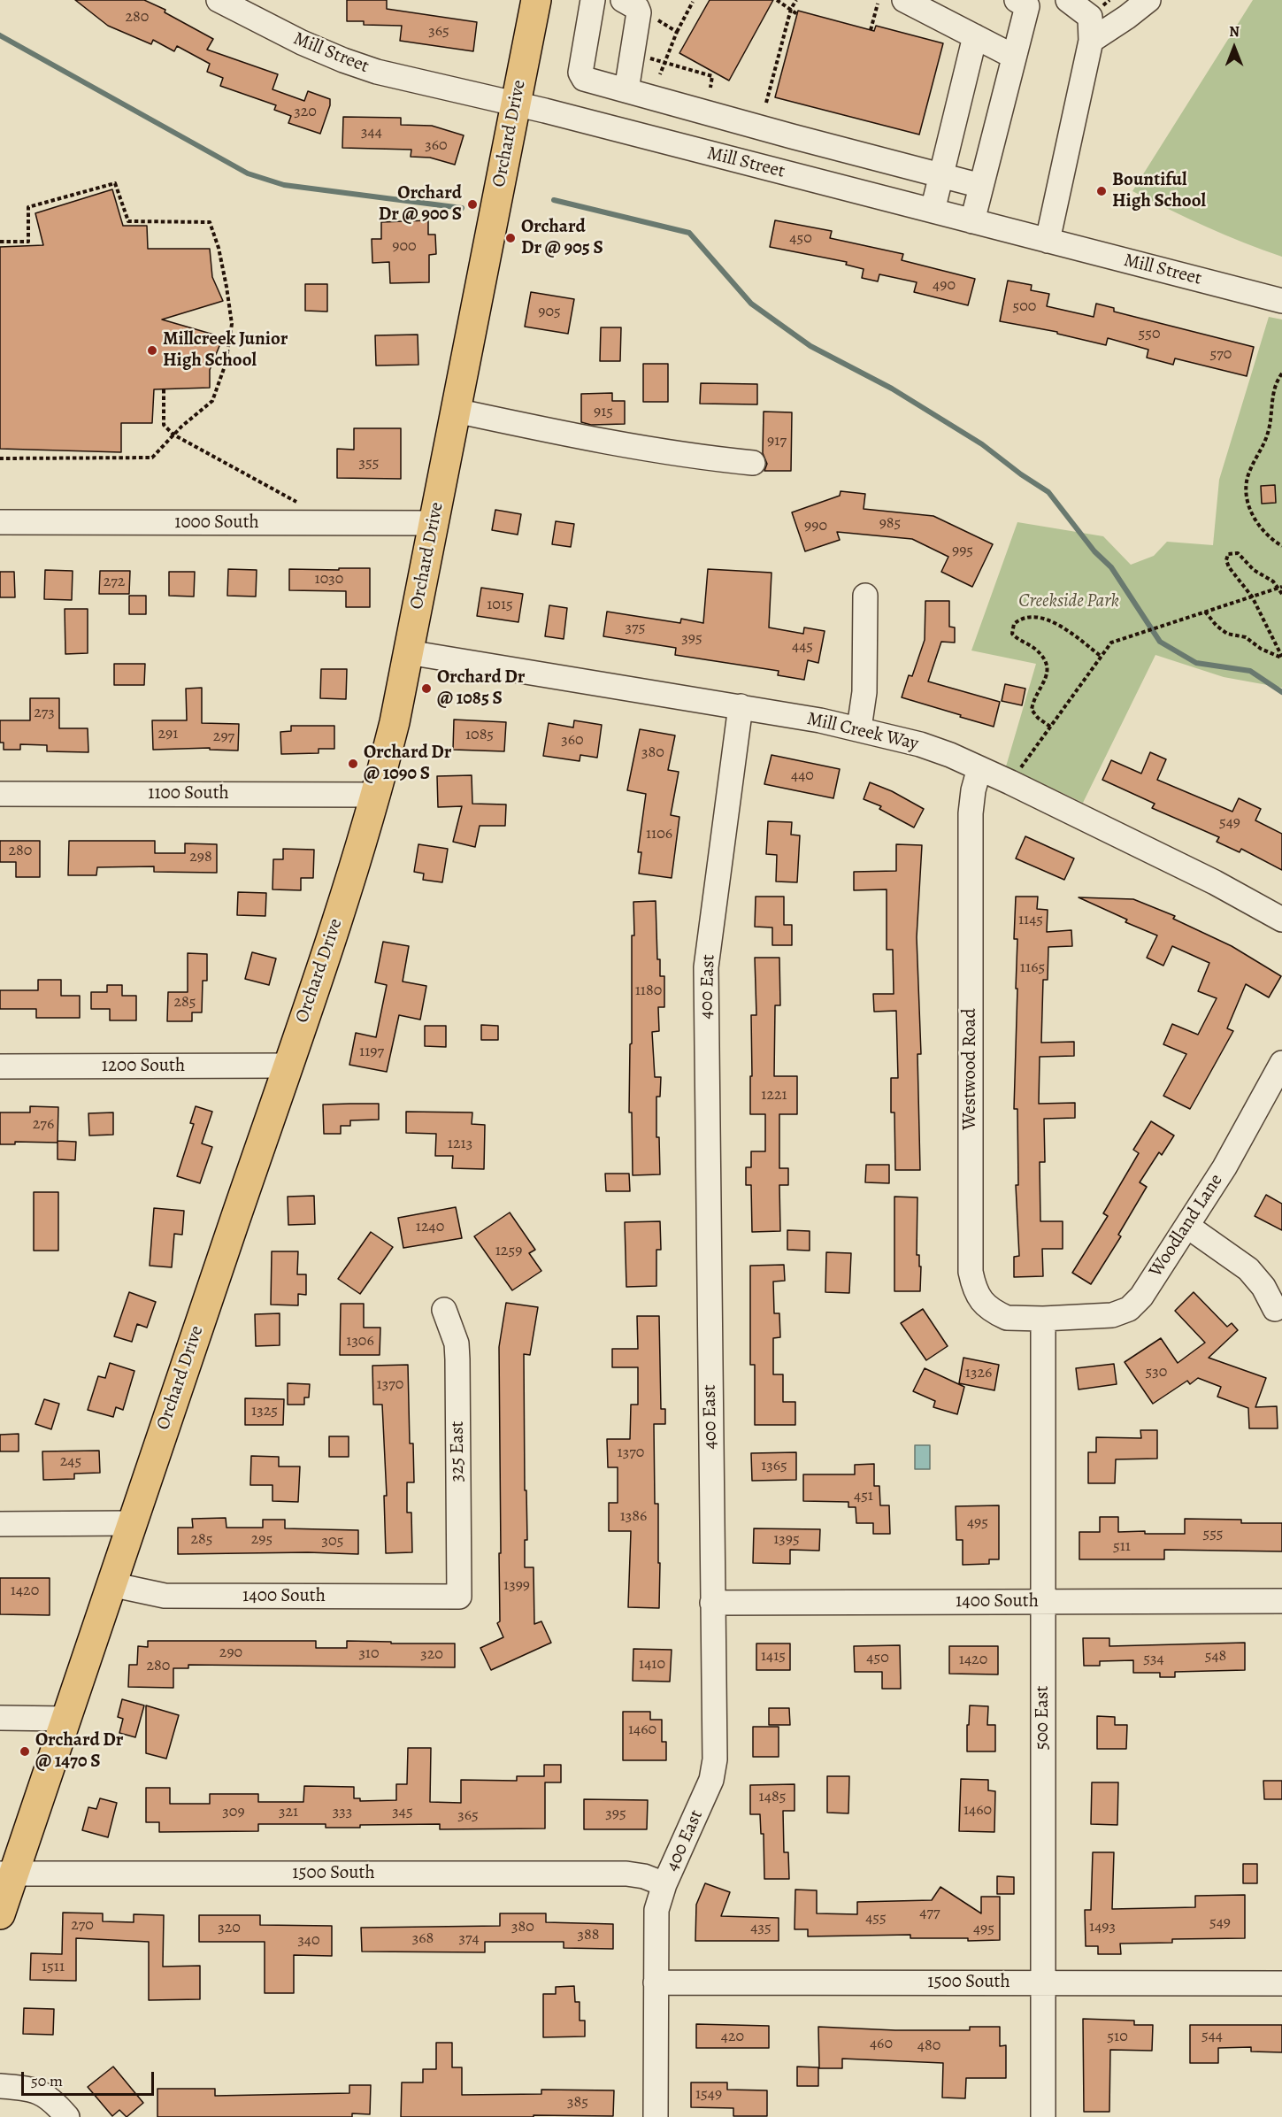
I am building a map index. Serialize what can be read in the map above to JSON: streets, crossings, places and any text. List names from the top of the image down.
{
  "streets": {
    "main road": ["Orchard Drive"],
    "street": [
      "Mill Street",
      "1000 South",
      "Mill Creek Way",
      "1100 South",
      "400 East",
      "1200 South",
      "Westwood Road",
      "Woodland Lane",
      "325 East",
      "1400 South",
      "500 East",
      "1500 South"
    ]
  },
  "crossings": [
    ["Mill Street", "Orchard Drive"],
    ["Orchard Drive", "1000 South"],
    ["Orchard Drive", "Mill Creek Way"],
    ["Orchard Drive", "1100 South"],
    ["Orchard Drive", "1200 South"],
    ["Orchard Drive", "1400 South"],
    ["Orchard Drive", "1500 South"],
    ["Mill Creek Way", "400 East"],
    ["Mill Creek Way", "Westwood Road"],
    ["400 East", "1400 South"],
    ["400 East", "1500 South"],
    ["Westwood Road", "Woodland Lane"],
    ["Westwood Road", "500 East"],
    ["Woodland Lane", "500 East"],
    ["325 East", "1400 South"],
    ["1400 South", "500 East"],
    ["500 East", "1500 South"]
  ],
  "parks": ["Creekside Park"],
  "places": [
    "Bountiful High School",
    "Orchard Dr @ 900 S",
    "Orchard Dr @ 905 S",
    "Millcreek Junior High School",
    "Orchard Dr @ 1085 S",
    "Orchard Dr @ 1090 S",
    "Orchard Dr @ 1470 S"
  ],
  "house_numbers": [
    "280",
    "365",
    "320",
    "344",
    "360",
    "450",
    "900",
    "490",
    "500",
    "905",
    "550",
    "570",
    "915",
    "917",
    "355",
    "985",
    "990",
    "995",
    "1030",
    "272",
    "1015",
    "375",
    "395",
    "445",
    "273",
    "291",
    "1085",
    "297",
    "360",
    "380",
    "440",
    "549",
    "1106",
    "280",
    "298",
    "1145",
    "1165",
    "1180",
    "285",
    "1197",
    "1221",
    "276",
    "1213",
    "1240",
    "1259",
    "1306",
    "530",
    "1326",
    "1370",
    "1325",
    "1370",
    "245",
    "1365",
    "451",
    "1386",
    "495",
    "555",
    "285",
    "295",
    "1395",
    "305",
    "511",
    "1399",
    "1420",
    "290",
    "310",
    "320",
    "1415",
    "548",
    "450",
    "534",
    "1420",
    "1410",
    "280",
    "1460",
    "1485",
    "1460",
    "309",
    "321",
    "333",
    "345",
    "395",
    "365",
    "477",
    "455",
    "549",
    "270",
    "380",
    "1493",
    "320",
    "435",
    "495",
    "388",
    "368",
    "374",
    "340",
    "1511",
    "544",
    "420",
    "510",
    "460",
    "480",
    "1549",
    "385"
  ],
  "scale_bar": "50 m",
  "north": "top"
}
